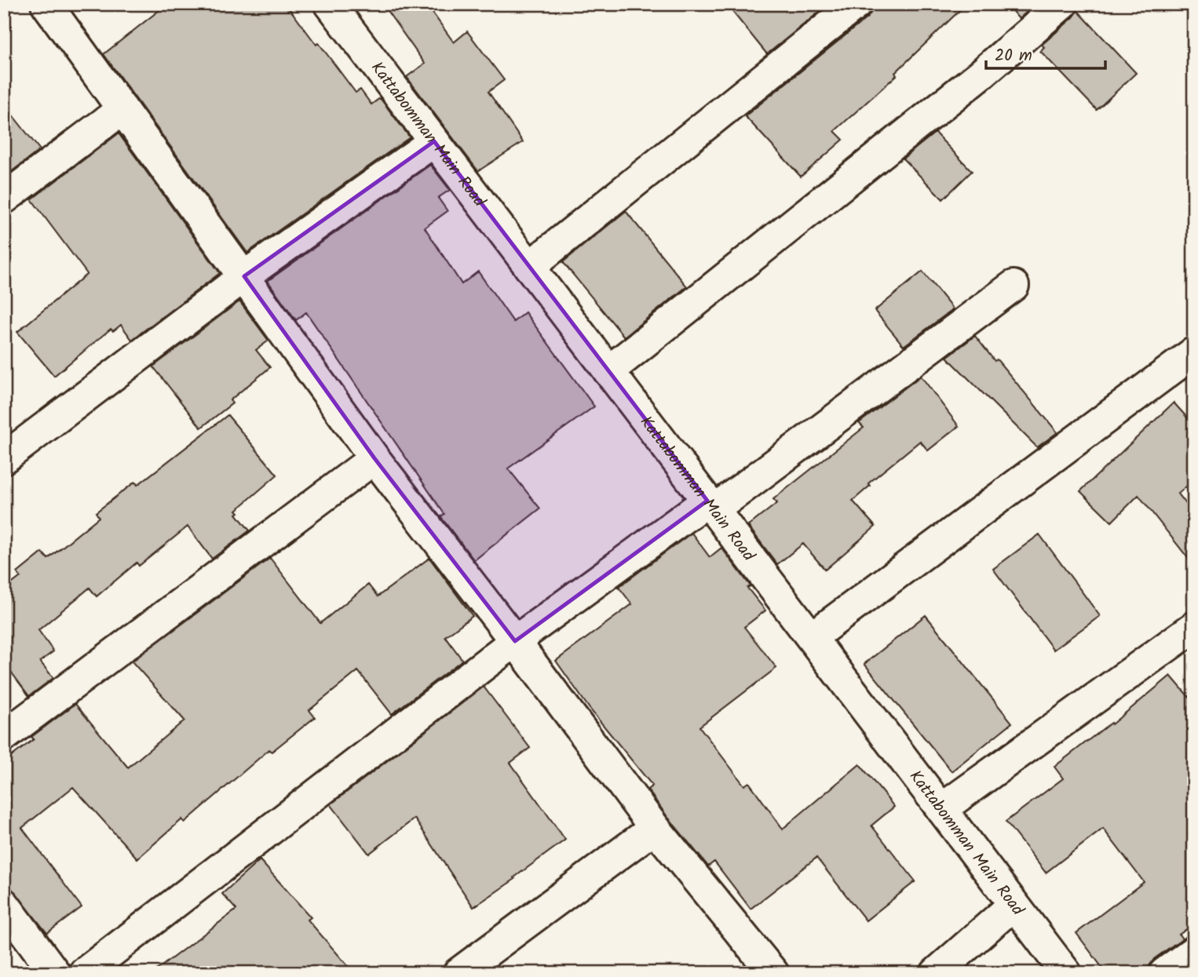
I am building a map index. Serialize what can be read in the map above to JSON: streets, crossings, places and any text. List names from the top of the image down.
{
  "streets": {
    "street": ["Kattabomman Main Road"]
  },
  "scale_bar": "20 m"
}
